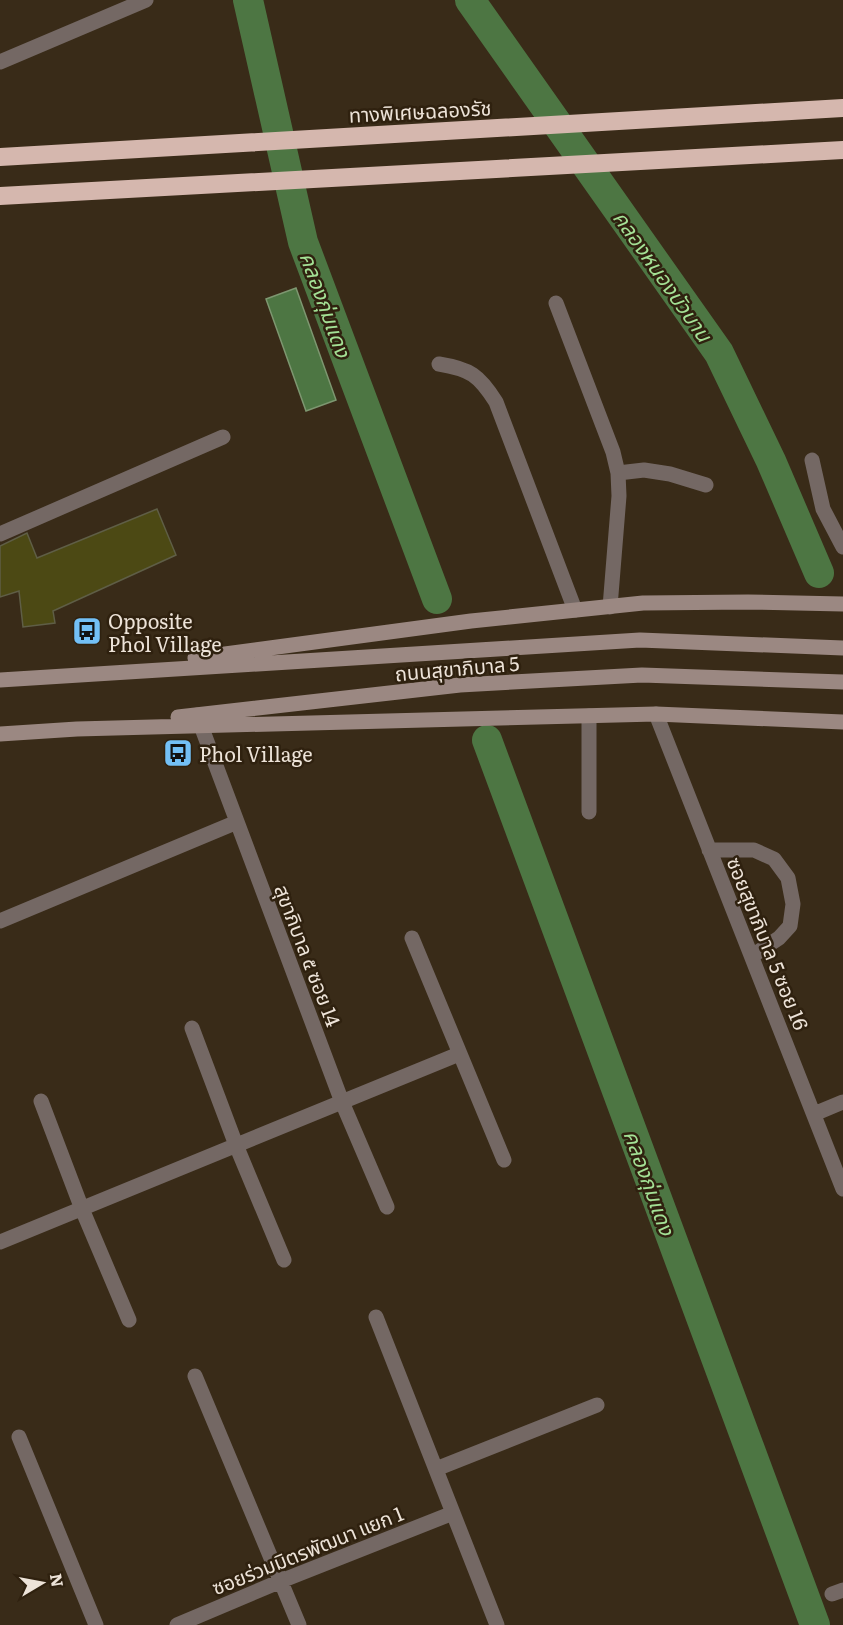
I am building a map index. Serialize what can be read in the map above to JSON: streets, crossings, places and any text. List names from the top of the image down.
{
  "streets": {
    "highway": ["ทางพิเศษฉลองรัช"],
    "main road": ["ถนนสุขาภิบาล 5"],
    "street": ["ซอยสุขาภิบาล 5 ซอย 16", "สุขาภิบาล ๕ ซอย 14", "ซอยร่วมมิตรพัฒนา แยก 1"]
  },
  "crossings": [
    ["ถนนสุขาภิบาล 5", "ซอยสุขาภิบาล 5 ซอย 16"],
    ["ถนนสุขาภิบาล 5", "สุขาภิบาล ๕ ซอย 14"]
  ],
  "water": ["คลองหนองบัวบาน", "คลองกุ่มแดง"],
  "places": {
    "bus stop": ["Opposite Phol Village", "Phol Village"]
  },
  "north": "right"
}
